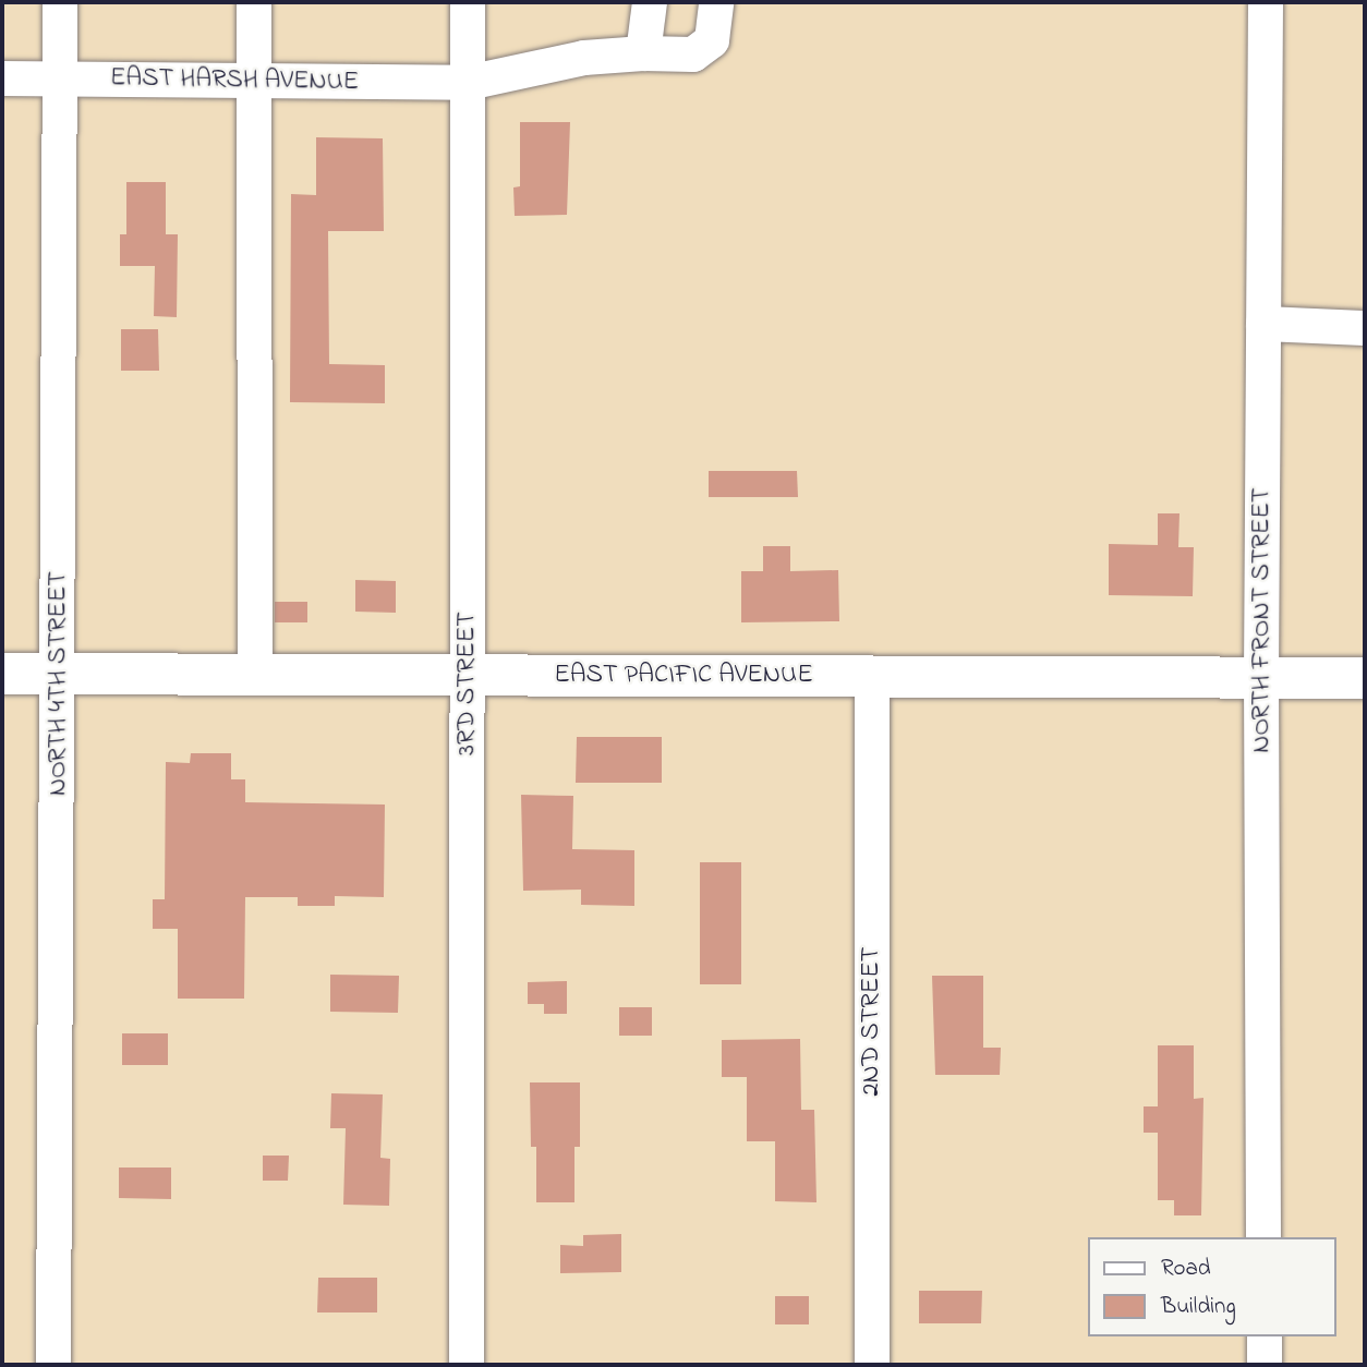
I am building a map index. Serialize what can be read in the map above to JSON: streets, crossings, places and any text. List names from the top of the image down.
{
  "streets": {
    "main road": ["EAST PACIFIC AVENUE"],
    "street": [
      "EAST HARSH AVENUE",
      "NORTH FRONT STREET",
      "NORTH 4TH STREET",
      "3RD STREET",
      "2ND STREET"
    ]
  },
  "crossings": [
    ["EAST HARSH AVENUE", "NORTH 4TH STREET"],
    ["EAST HARSH AVENUE", "3RD STREET"],
    ["NORTH FRONT STREET", "EAST PACIFIC AVENUE"],
    ["EAST PACIFIC AVENUE", "NORTH 4TH STREET"],
    ["EAST PACIFIC AVENUE", "3RD STREET"],
    ["EAST PACIFIC AVENUE", "2ND STREET"]
  ],
  "legend": ["Road", "Building"]
}
